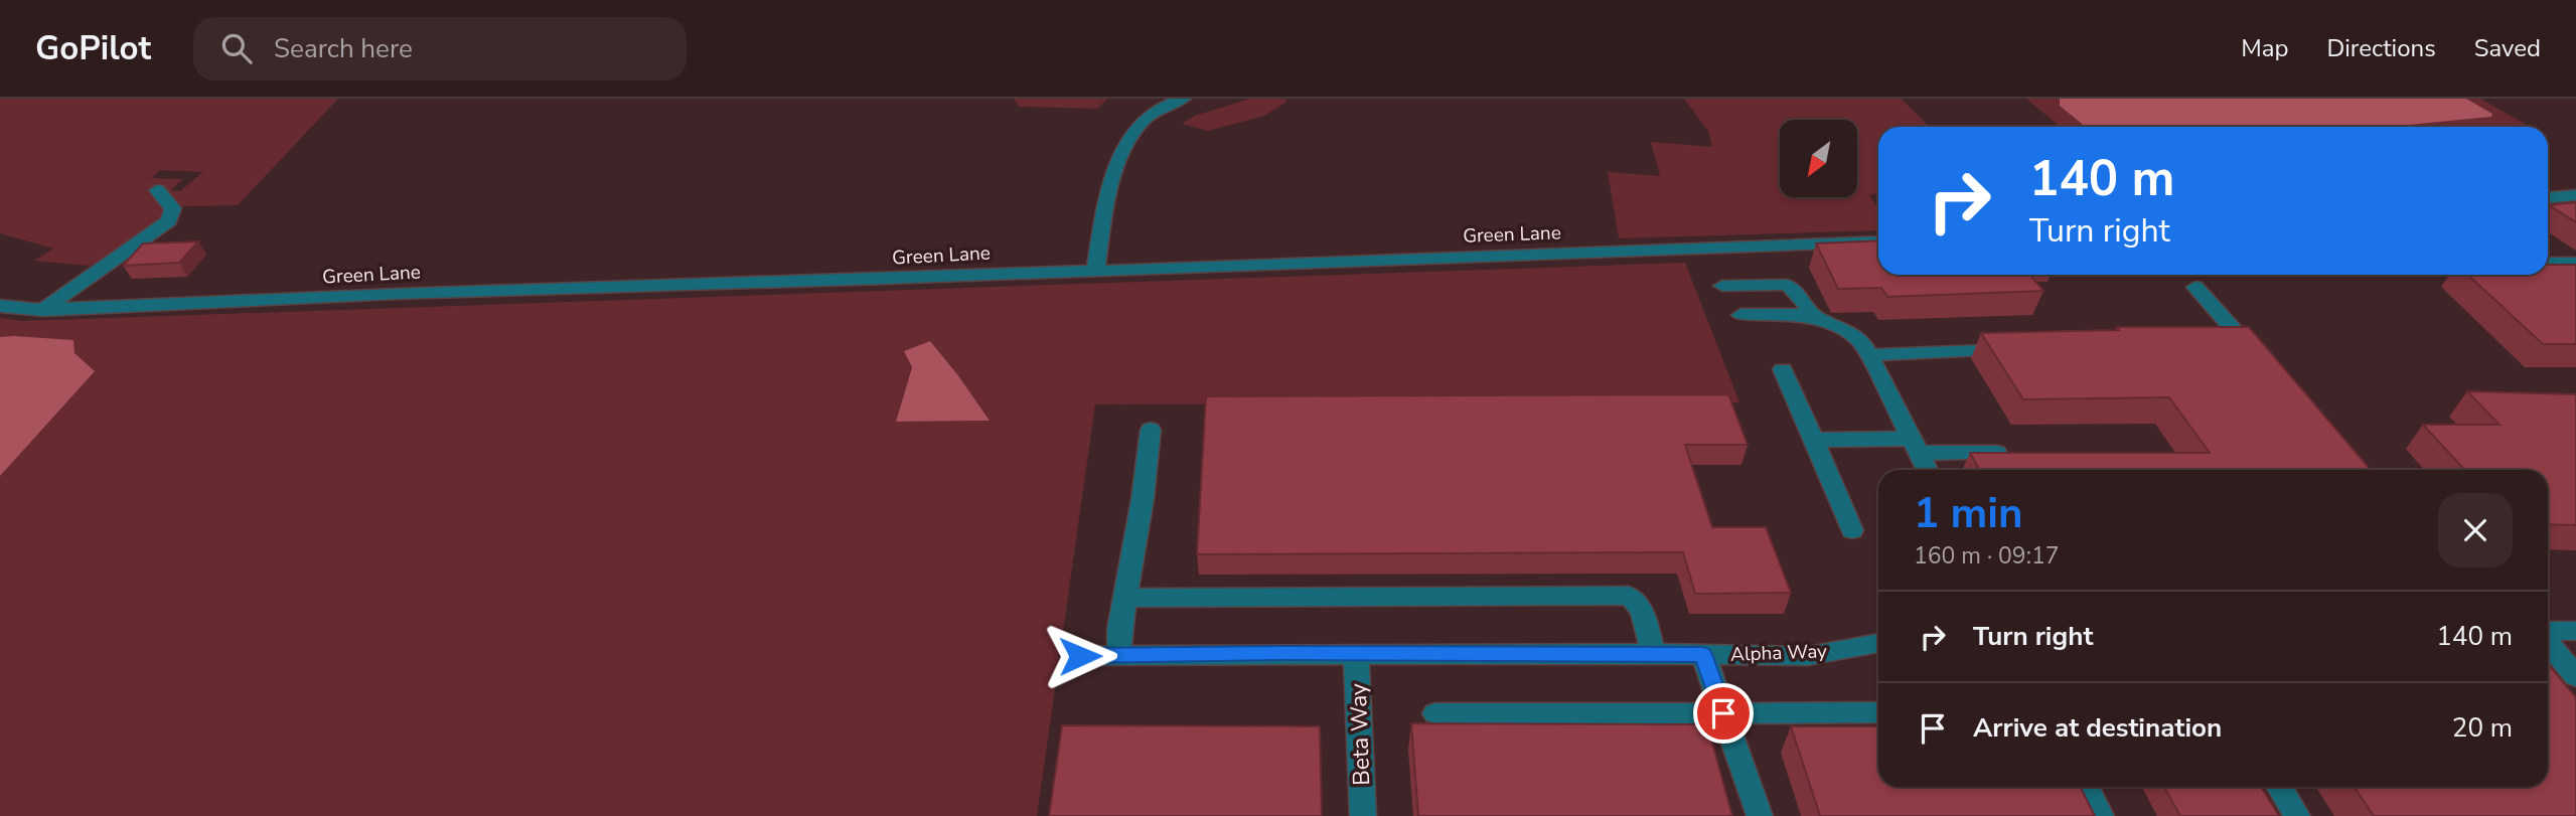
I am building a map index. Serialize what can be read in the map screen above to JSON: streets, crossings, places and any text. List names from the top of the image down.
{
  "streets": {
    "street": ["Green Lane", "Alpha Way", "Beta Way"]
  },
  "crossings": [
    ["Alpha Way", "Beta Way"]
  ],
  "north": "bottom left",
  "page": {
    "header": "GoPilot",
    "search": "Search here",
    "nav": ["Map", "Directions", "Saved"],
    "turn": ["140 m", "Turn right"],
    "heading": ["1 min", "160 m · 09:17"],
    "list": [
      {
        "name": "Turn right",
        "value": "140 m"
      },
      {
        "name": "Arrive at destination",
        "value": "20 m"
      }
    ]
  }
}
